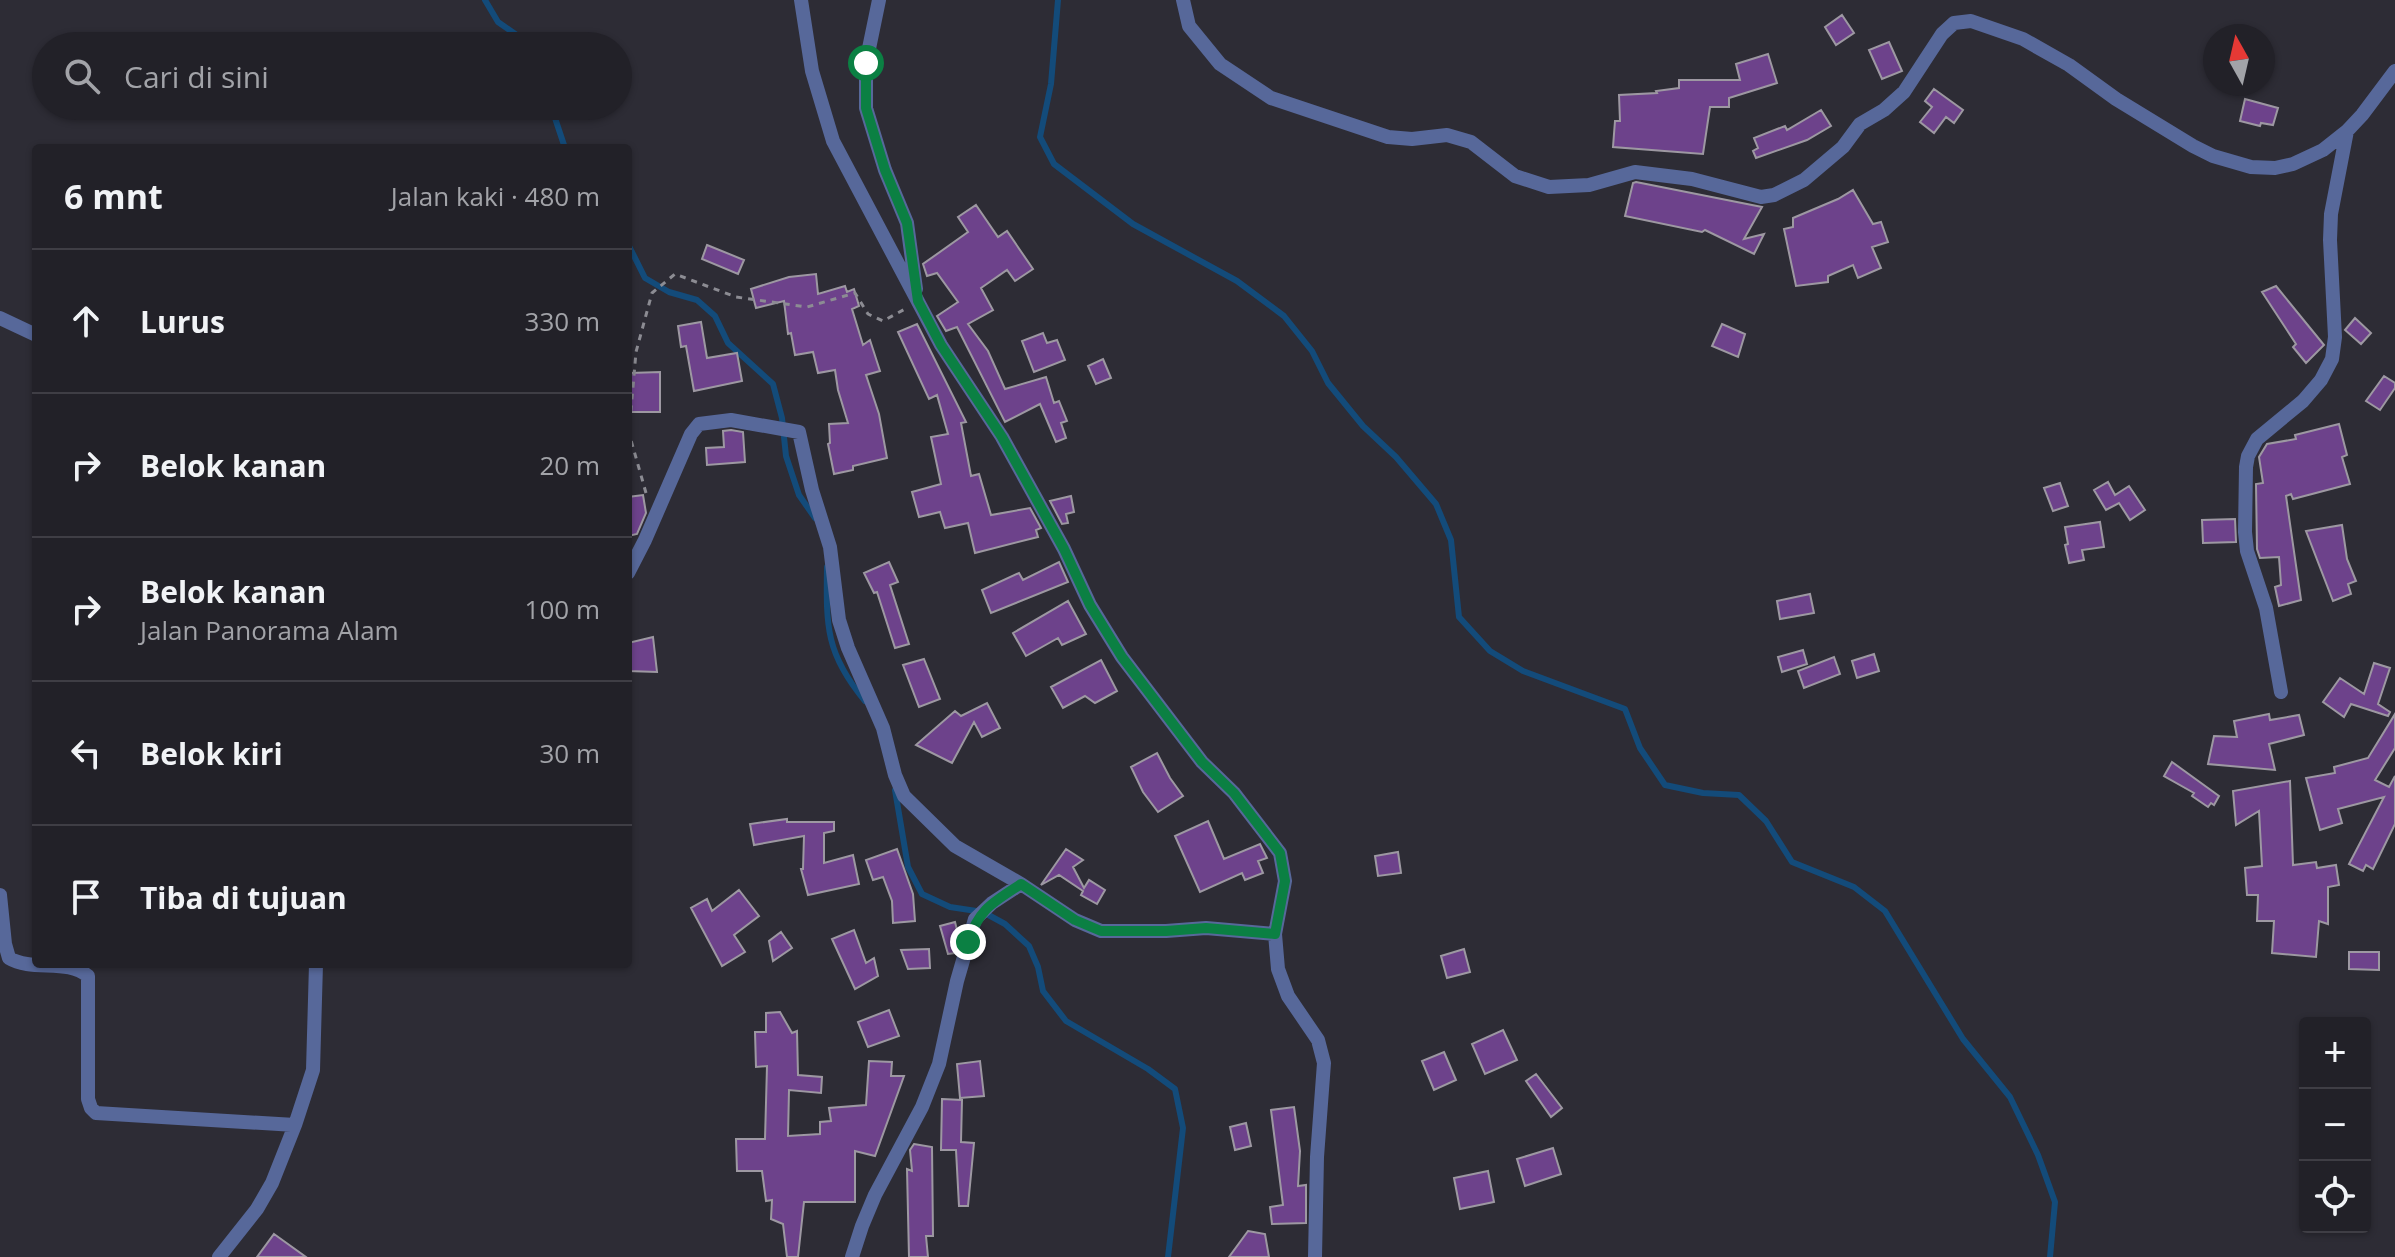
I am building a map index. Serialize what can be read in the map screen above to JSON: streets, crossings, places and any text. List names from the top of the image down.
{
  "north": "top",
  "page": {
    "search": "Cari di sini",
    "heading": ["6 mnt", "Jalan kaki · 480 m"],
    "list": [
      ["Lurus", "330 m"],
      ["Belok kanan", "20 m"],
      ["Belok kanan", "Jalan Panorama Alam", "100 m"],
      ["Belok kiri", "30 m"],
      "Tiba di tujuan"
    ],
    "map_buttons": ["+", "−"]
  }
}
